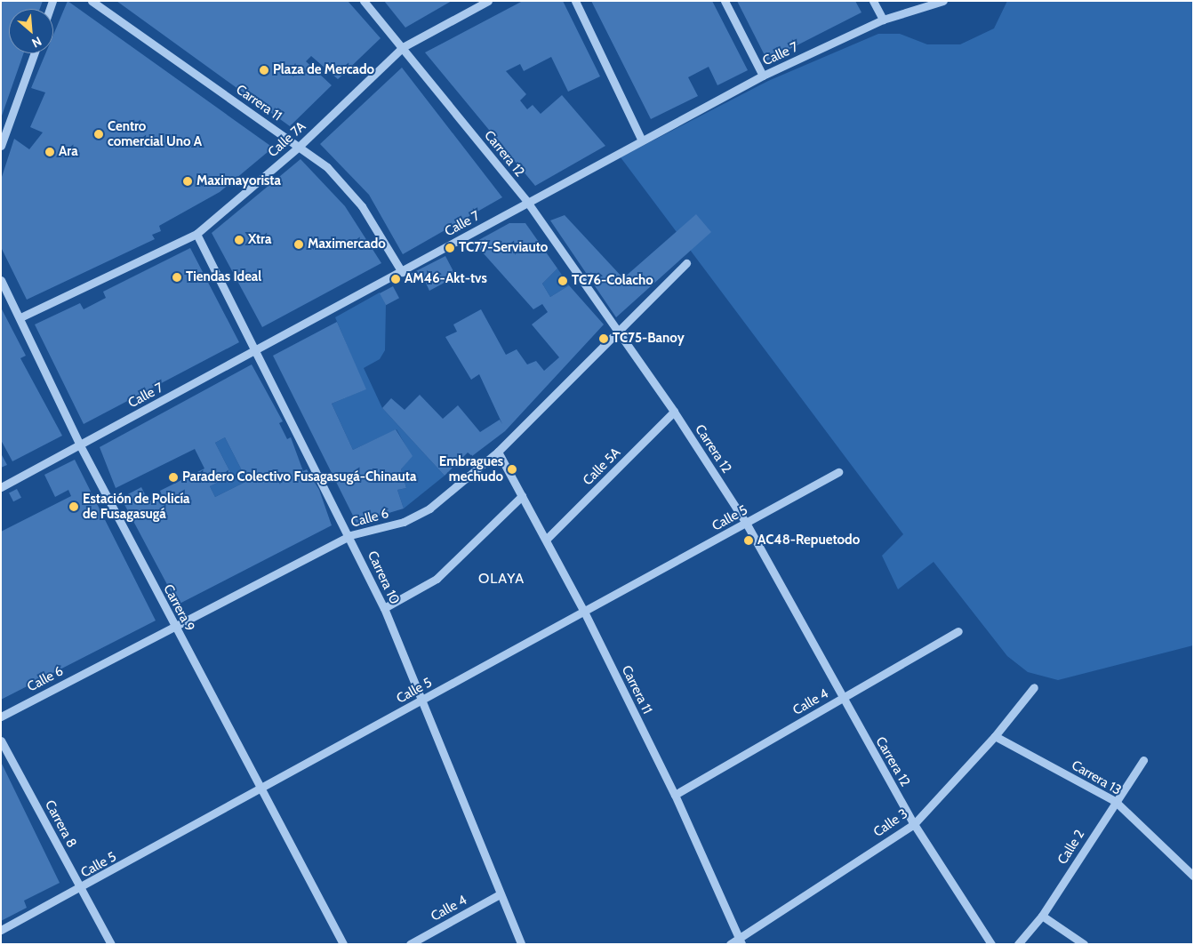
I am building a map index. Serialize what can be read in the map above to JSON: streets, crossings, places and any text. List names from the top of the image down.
{
  "streets": {
    "street": [
      "Calle 7",
      "Carrera 11",
      "Calle 7A",
      "Carrera 12",
      "Calle 5A",
      "Calle 6",
      "Calle 5",
      "Carrera 10",
      "Carrera 9",
      "Calle 4",
      "Carrera 13",
      "Calle 3",
      "Carrera 8",
      "Calle 2"
    ]
  },
  "crossings": [
    ["Calle 7", "Carrera 11"],
    ["Calle 7", "Carrera 12"],
    ["Calle 7", "Carrera 10"],
    ["Calle 7", "Carrera 9"],
    ["Carrera 11", "Calle 7A"],
    ["Carrera 11", "Calle 5A"],
    ["Carrera 11", "Calle 6"],
    ["Carrera 11", "Calle 5"],
    ["Carrera 11", "Calle 4"],
    ["Carrera 11", "Calle 3"],
    ["Calle 7A", "Carrera 12"],
    ["Calle 7A", "Carrera 10"],
    ["Calle 7A", "Carrera 9"],
    ["Carrera 12", "Calle 5A"],
    ["Carrera 12", "Calle 6"],
    ["Carrera 12", "Calle 5"],
    ["Carrera 12", "Calle 4"],
    ["Carrera 12", "Calle 3"],
    ["Calle 6", "Carrera 10"],
    ["Calle 6", "Carrera 9"],
    ["Calle 5", "Carrera 10"],
    ["Calle 5", "Carrera 9"],
    ["Calle 5", "Carrera 8"],
    ["Carrera 10", "Calle 4"],
    ["Carrera 13", "Calle 3"],
    ["Carrera 13", "Calle 2"]
  ],
  "districts": ["OLAYA"],
  "places": [
    "Plaza de Mercado",
    "Centro comercial Uno A",
    "Ara",
    "Maximayorista",
    "Xtra",
    "Maximercado",
    "TC77-Serviauto",
    "Tiendas Ideal",
    "AM46-Akt-tvs",
    "TC76-Colacho",
    "TC75-Banoy",
    "Embragues mechudo",
    "Paradero Colectivo Fusagasugá-Chinauta",
    "Estación de Policía de Fusagasugá",
    "AC48-Repuetodo"
  ],
  "north": "bottom right"
}
